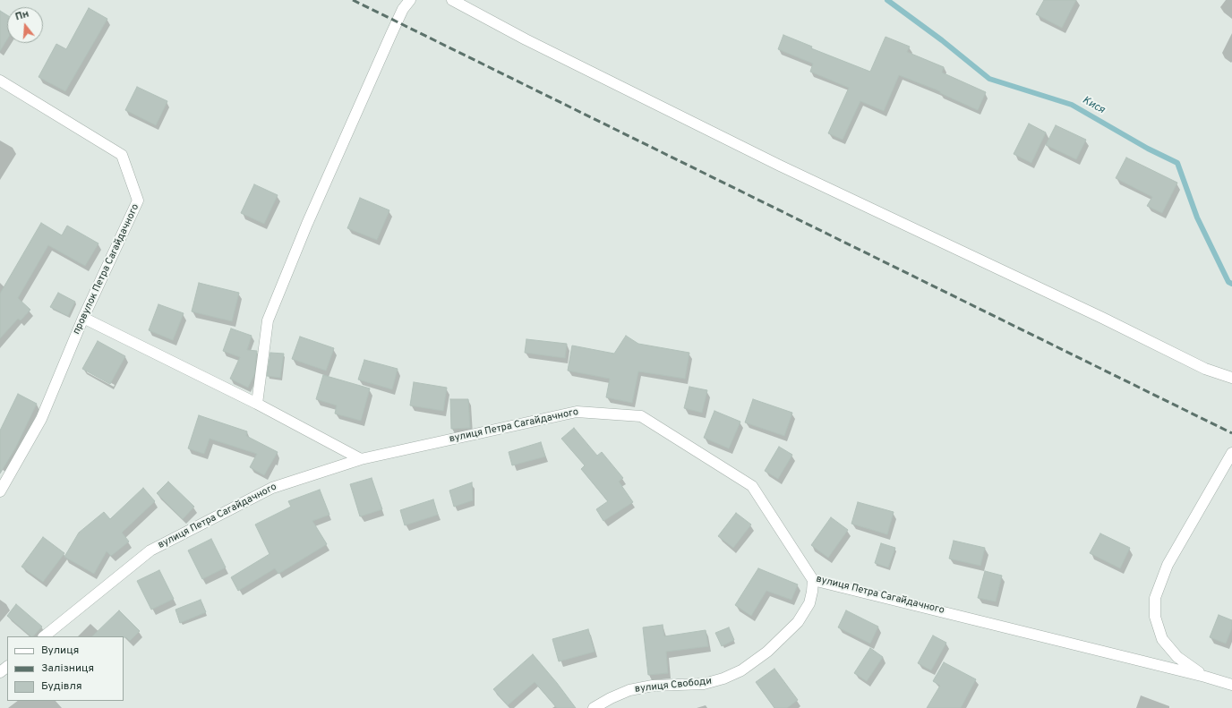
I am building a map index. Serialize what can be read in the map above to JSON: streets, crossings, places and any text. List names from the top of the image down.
{
  "streets": {
    "street": ["провулок Петра Сагайдачного", "вулиця Петра Сагайдачного", "вулиця Свободи"]
  },
  "crossings": [
    ["вулиця Петра Сагайдачного", "вулиця Свободи"]
  ],
  "water": ["Кися"],
  "legend": ["Вулиця", "Залізниця", "Будівля"],
  "north": "top"
}
